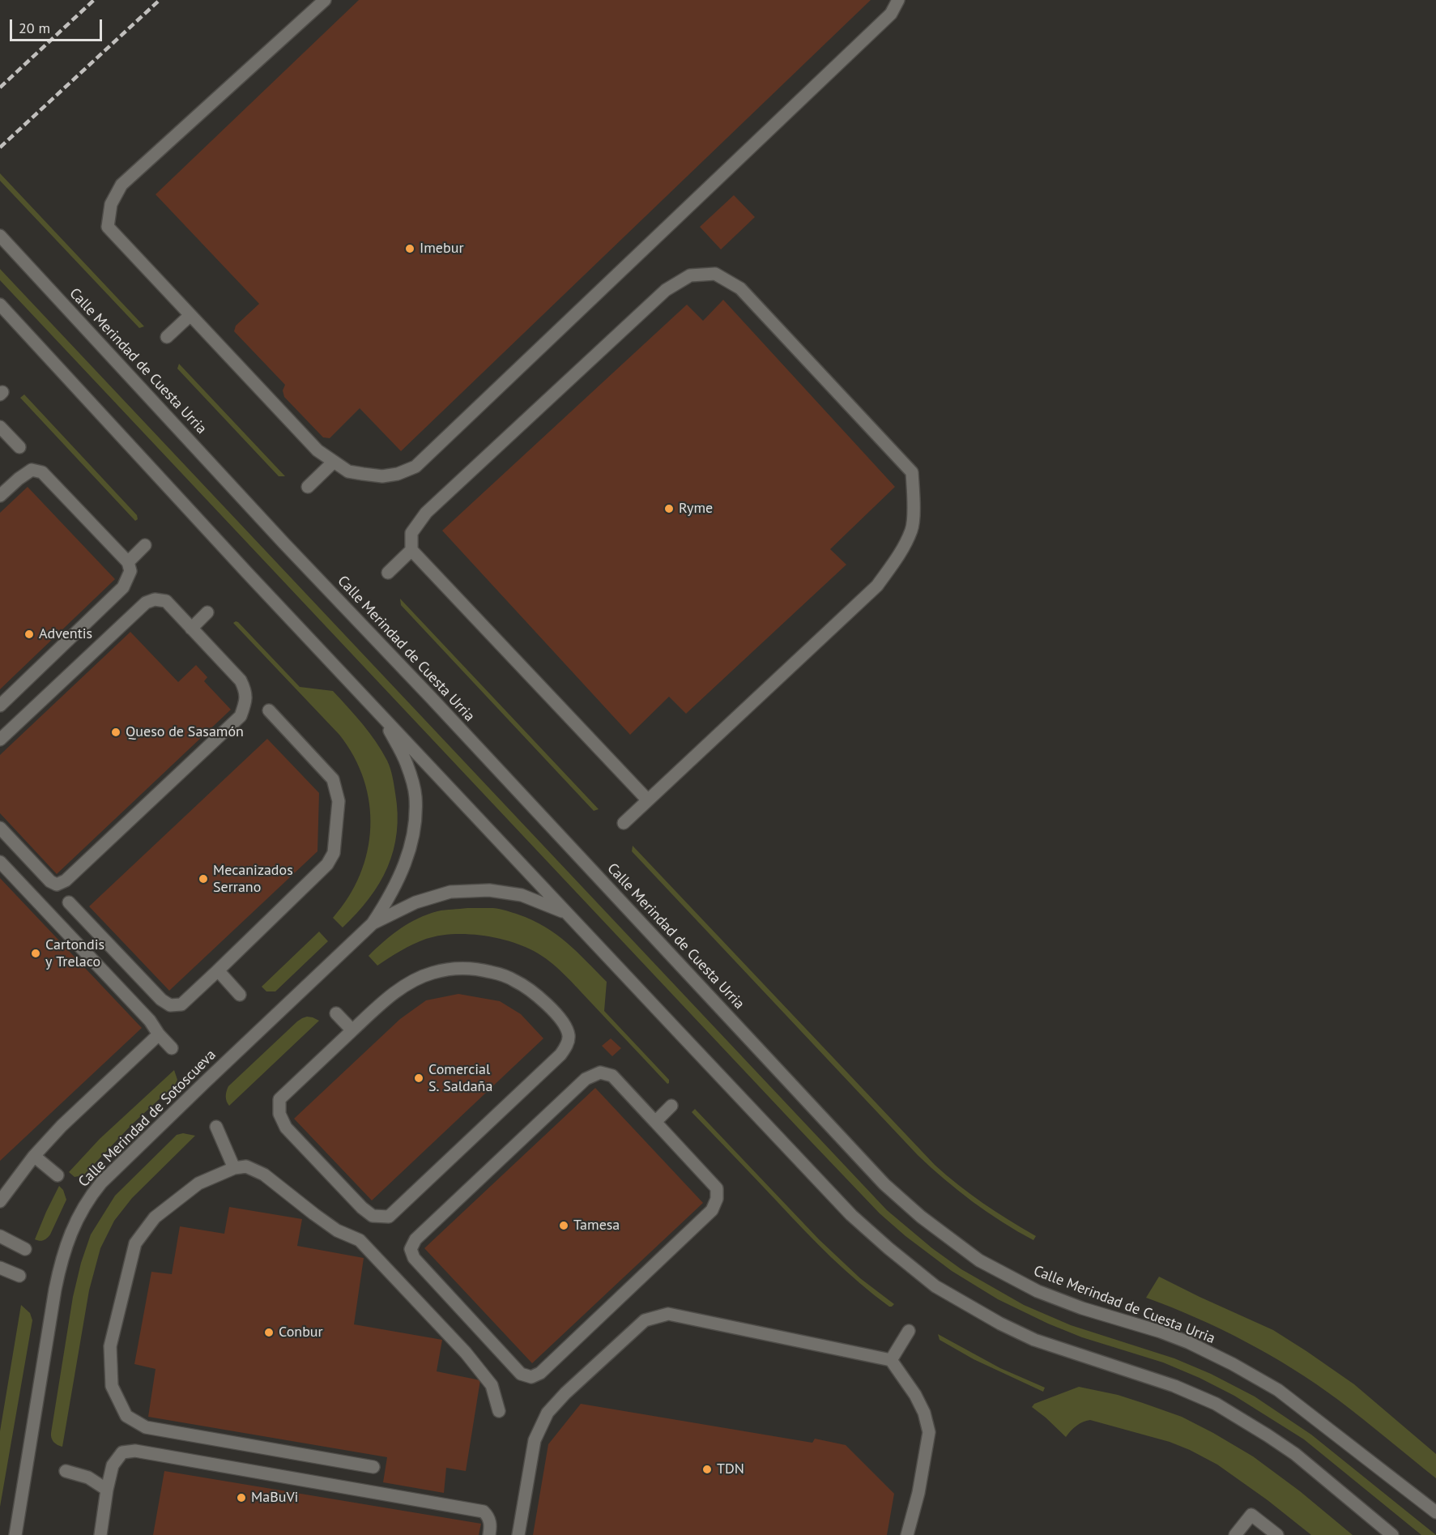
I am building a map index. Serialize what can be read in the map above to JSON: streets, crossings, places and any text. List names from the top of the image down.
{
  "streets": {
    "street": ["Calle Merindad de Cuesta Urria", "Calle Merindad de Sotoscueva"]
  },
  "places": [
    "Imebur",
    "Ryme",
    "Adventis",
    "Queso de Sasamón",
    "Mecanizados Serrano",
    "Cartondis y Trelaco",
    "Comercial S. Saldaña",
    "Tamesa",
    "Conbur",
    "TDN",
    "MaBuVi"
  ],
  "scale_bar": "20 m"
}
